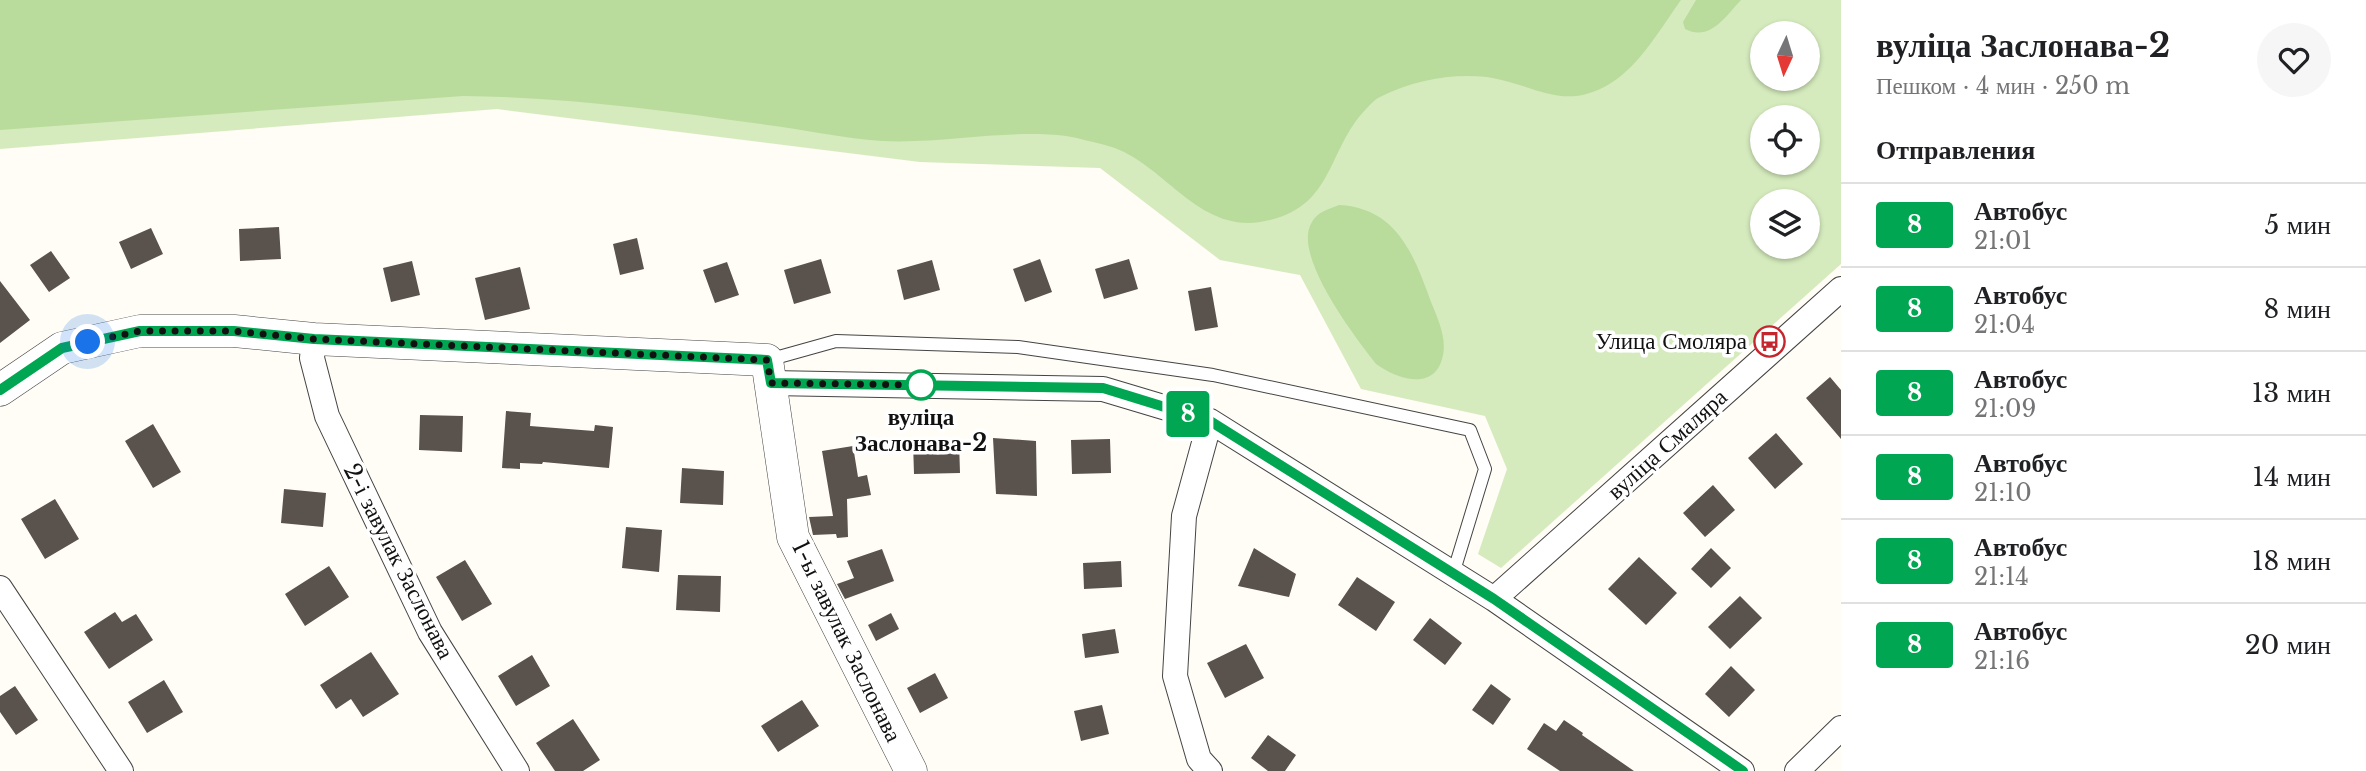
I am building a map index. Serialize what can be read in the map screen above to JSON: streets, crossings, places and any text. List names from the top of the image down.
{
  "streets": {
    "street": ["вуліца Смаляра", "2-і завулак Заслонава", "1-ы завулак Заслонава"]
  },
  "places": {
    "bus stop": ["Улица Смоляра"],
    "other": ["вуліца Заслонава-2"]
  },
  "lines": ["bus line 8"],
  "north": "bottom",
  "page": {
    "on_map": "8",
    "heading": [
      ["вуліца Заслонава-2", "Пешком · 4 мин · 250 m"],
      "Отправления"
    ],
    "list": [
      {
        "mark": "8",
        "name": "Автобус",
        "note": "21:01",
        "value": "5 мин"
      },
      {
        "mark": "8",
        "name": "Автобус",
        "note": "21:04",
        "value": "8 мин"
      },
      {
        "mark": "8",
        "name": "Автобус",
        "note": "21:09",
        "value": "13 мин"
      },
      {
        "mark": "8",
        "name": "Автобус",
        "note": "21:10",
        "value": "14 мин"
      },
      {
        "mark": "8",
        "name": "Автобус",
        "note": "21:14",
        "value": "18 мин"
      },
      {
        "mark": "8",
        "name": "Автобус",
        "note": "21:16",
        "value": "20 мин"
      }
    ]
  }
}
